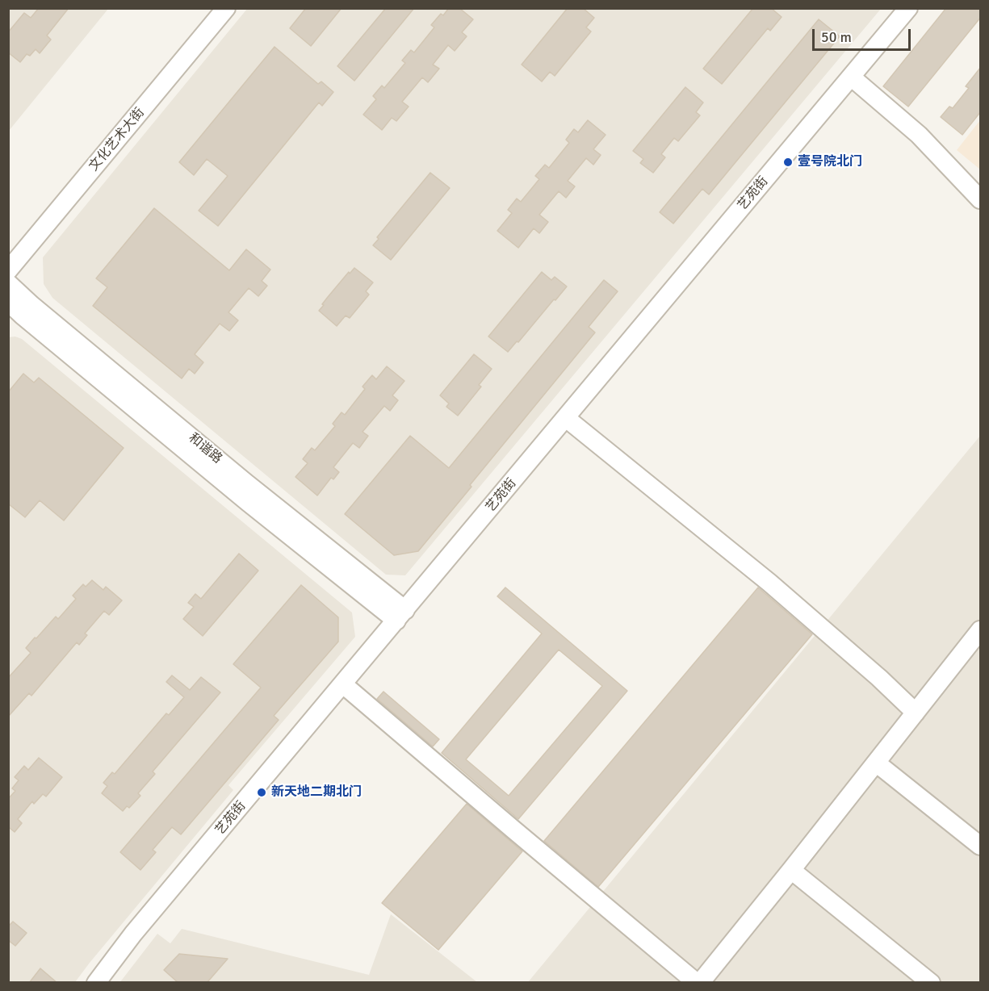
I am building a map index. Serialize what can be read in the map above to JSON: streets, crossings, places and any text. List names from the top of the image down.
{
  "streets": {
    "street": ["文化艺术大街", "艺苑街", "和谐路"]
  },
  "crossings": [
    ["艺苑街", "和谐路"]
  ],
  "places": ["壹号院北门", "新天地二期北门"],
  "scale_bar": "50 m"
}
